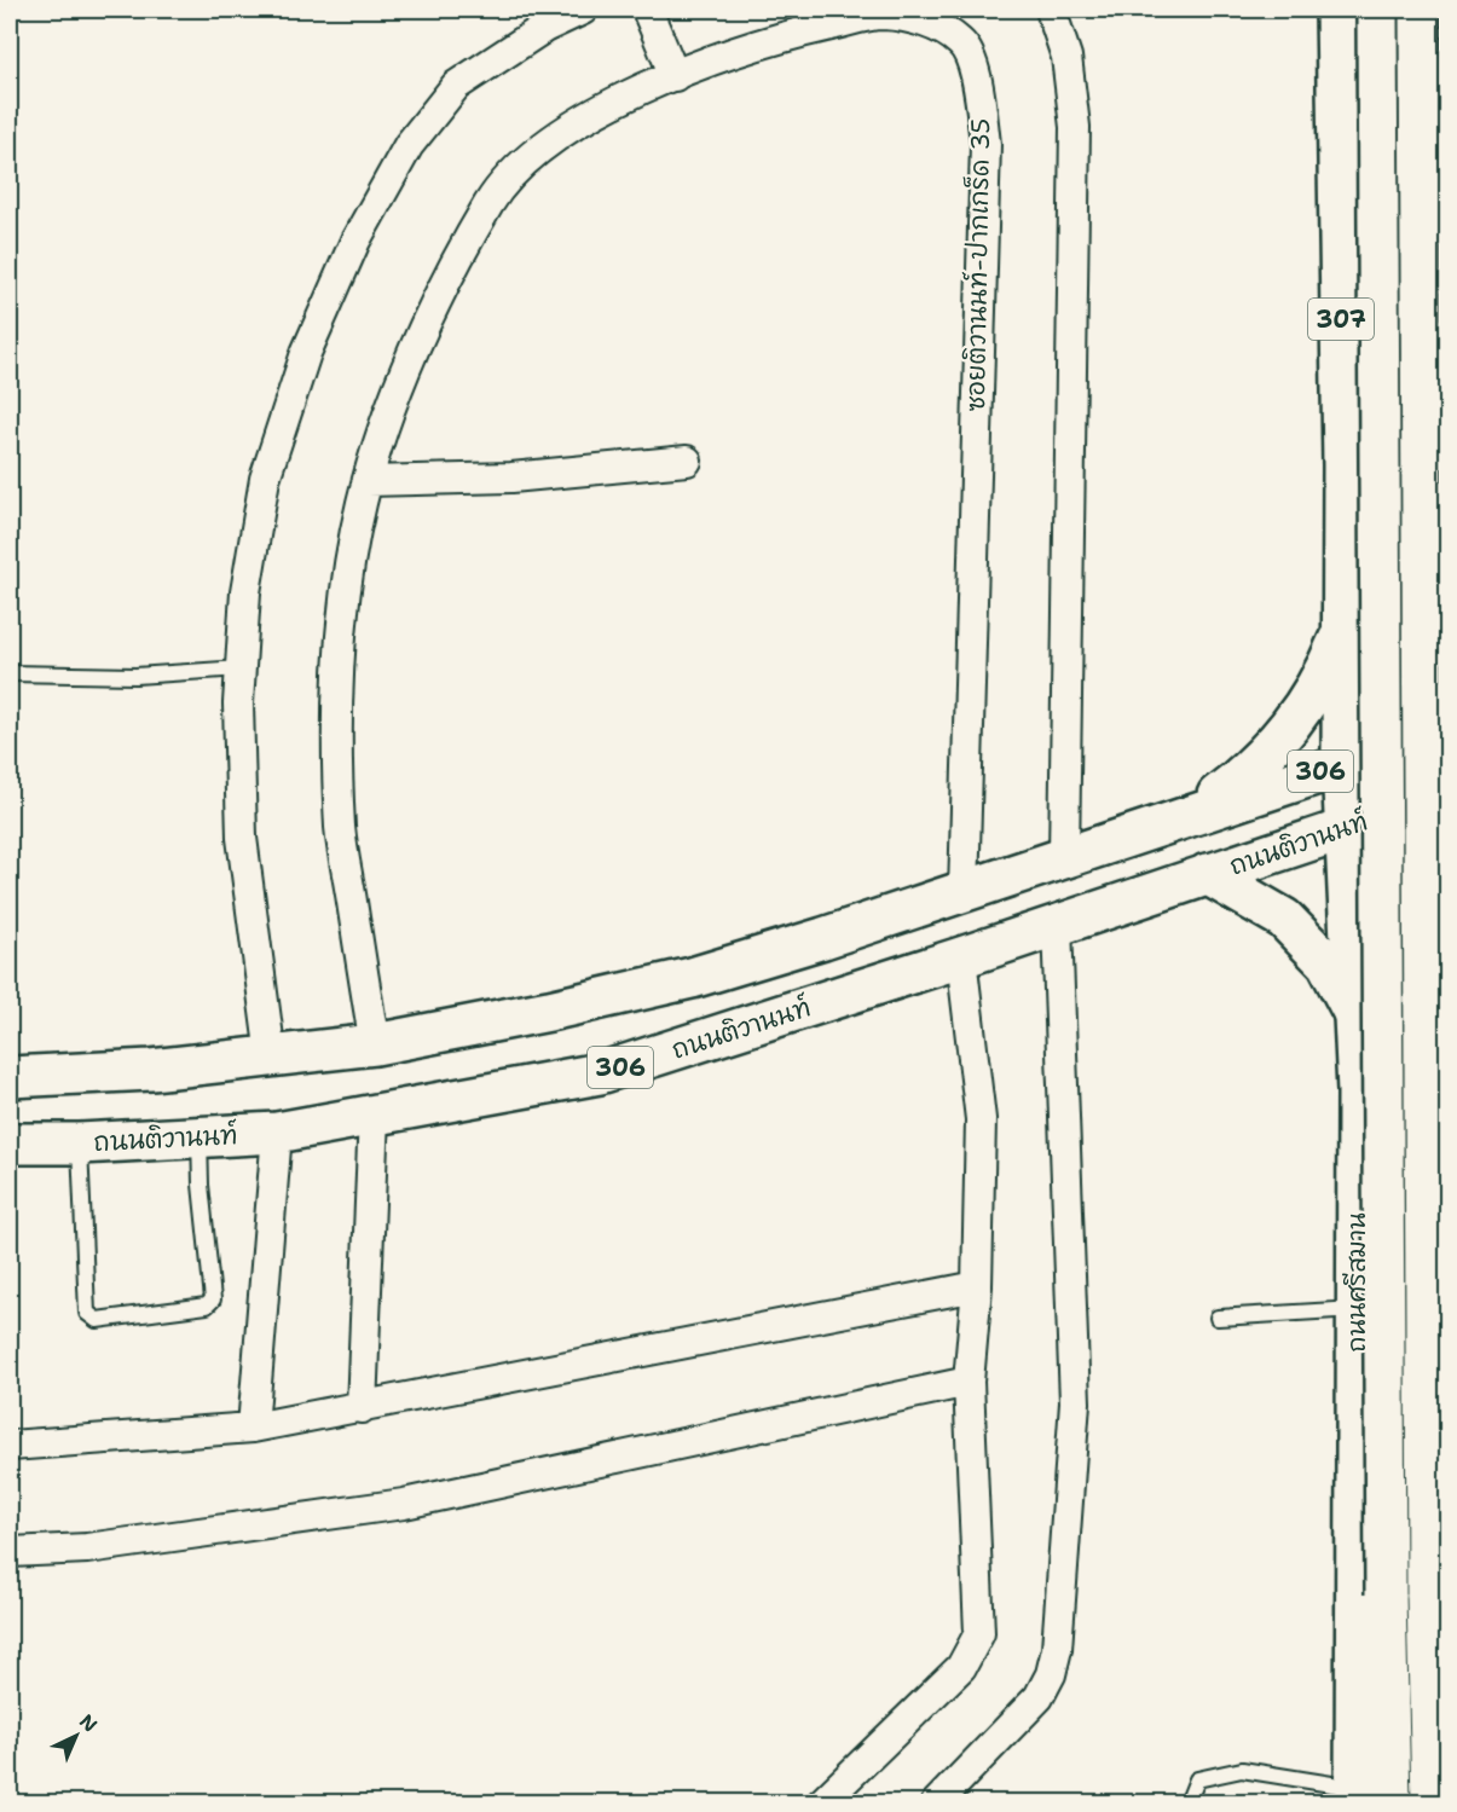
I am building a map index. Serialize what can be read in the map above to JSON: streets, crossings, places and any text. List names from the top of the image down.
{
  "streets": {
    "main road": [
      "307",
      "306",
      "ถนนติวานนท์",
      "ถนนศรีสมาน"
    ],
    "street": ["ซอยติวานนท์-ปากเกร็ด 35"]
  },
  "crossings": [
    ["ซอยติวานนท์-ปากเกร็ด 35", "306"],
    ["307", "306"],
    ["307", "ถนนศรีสมาน"],
    ["306", "ถนนศรีสมาน"],
    ["ถนนติวานนท์", "ถนนศรีสมาน"]
  ],
  "north": "top right"
}
